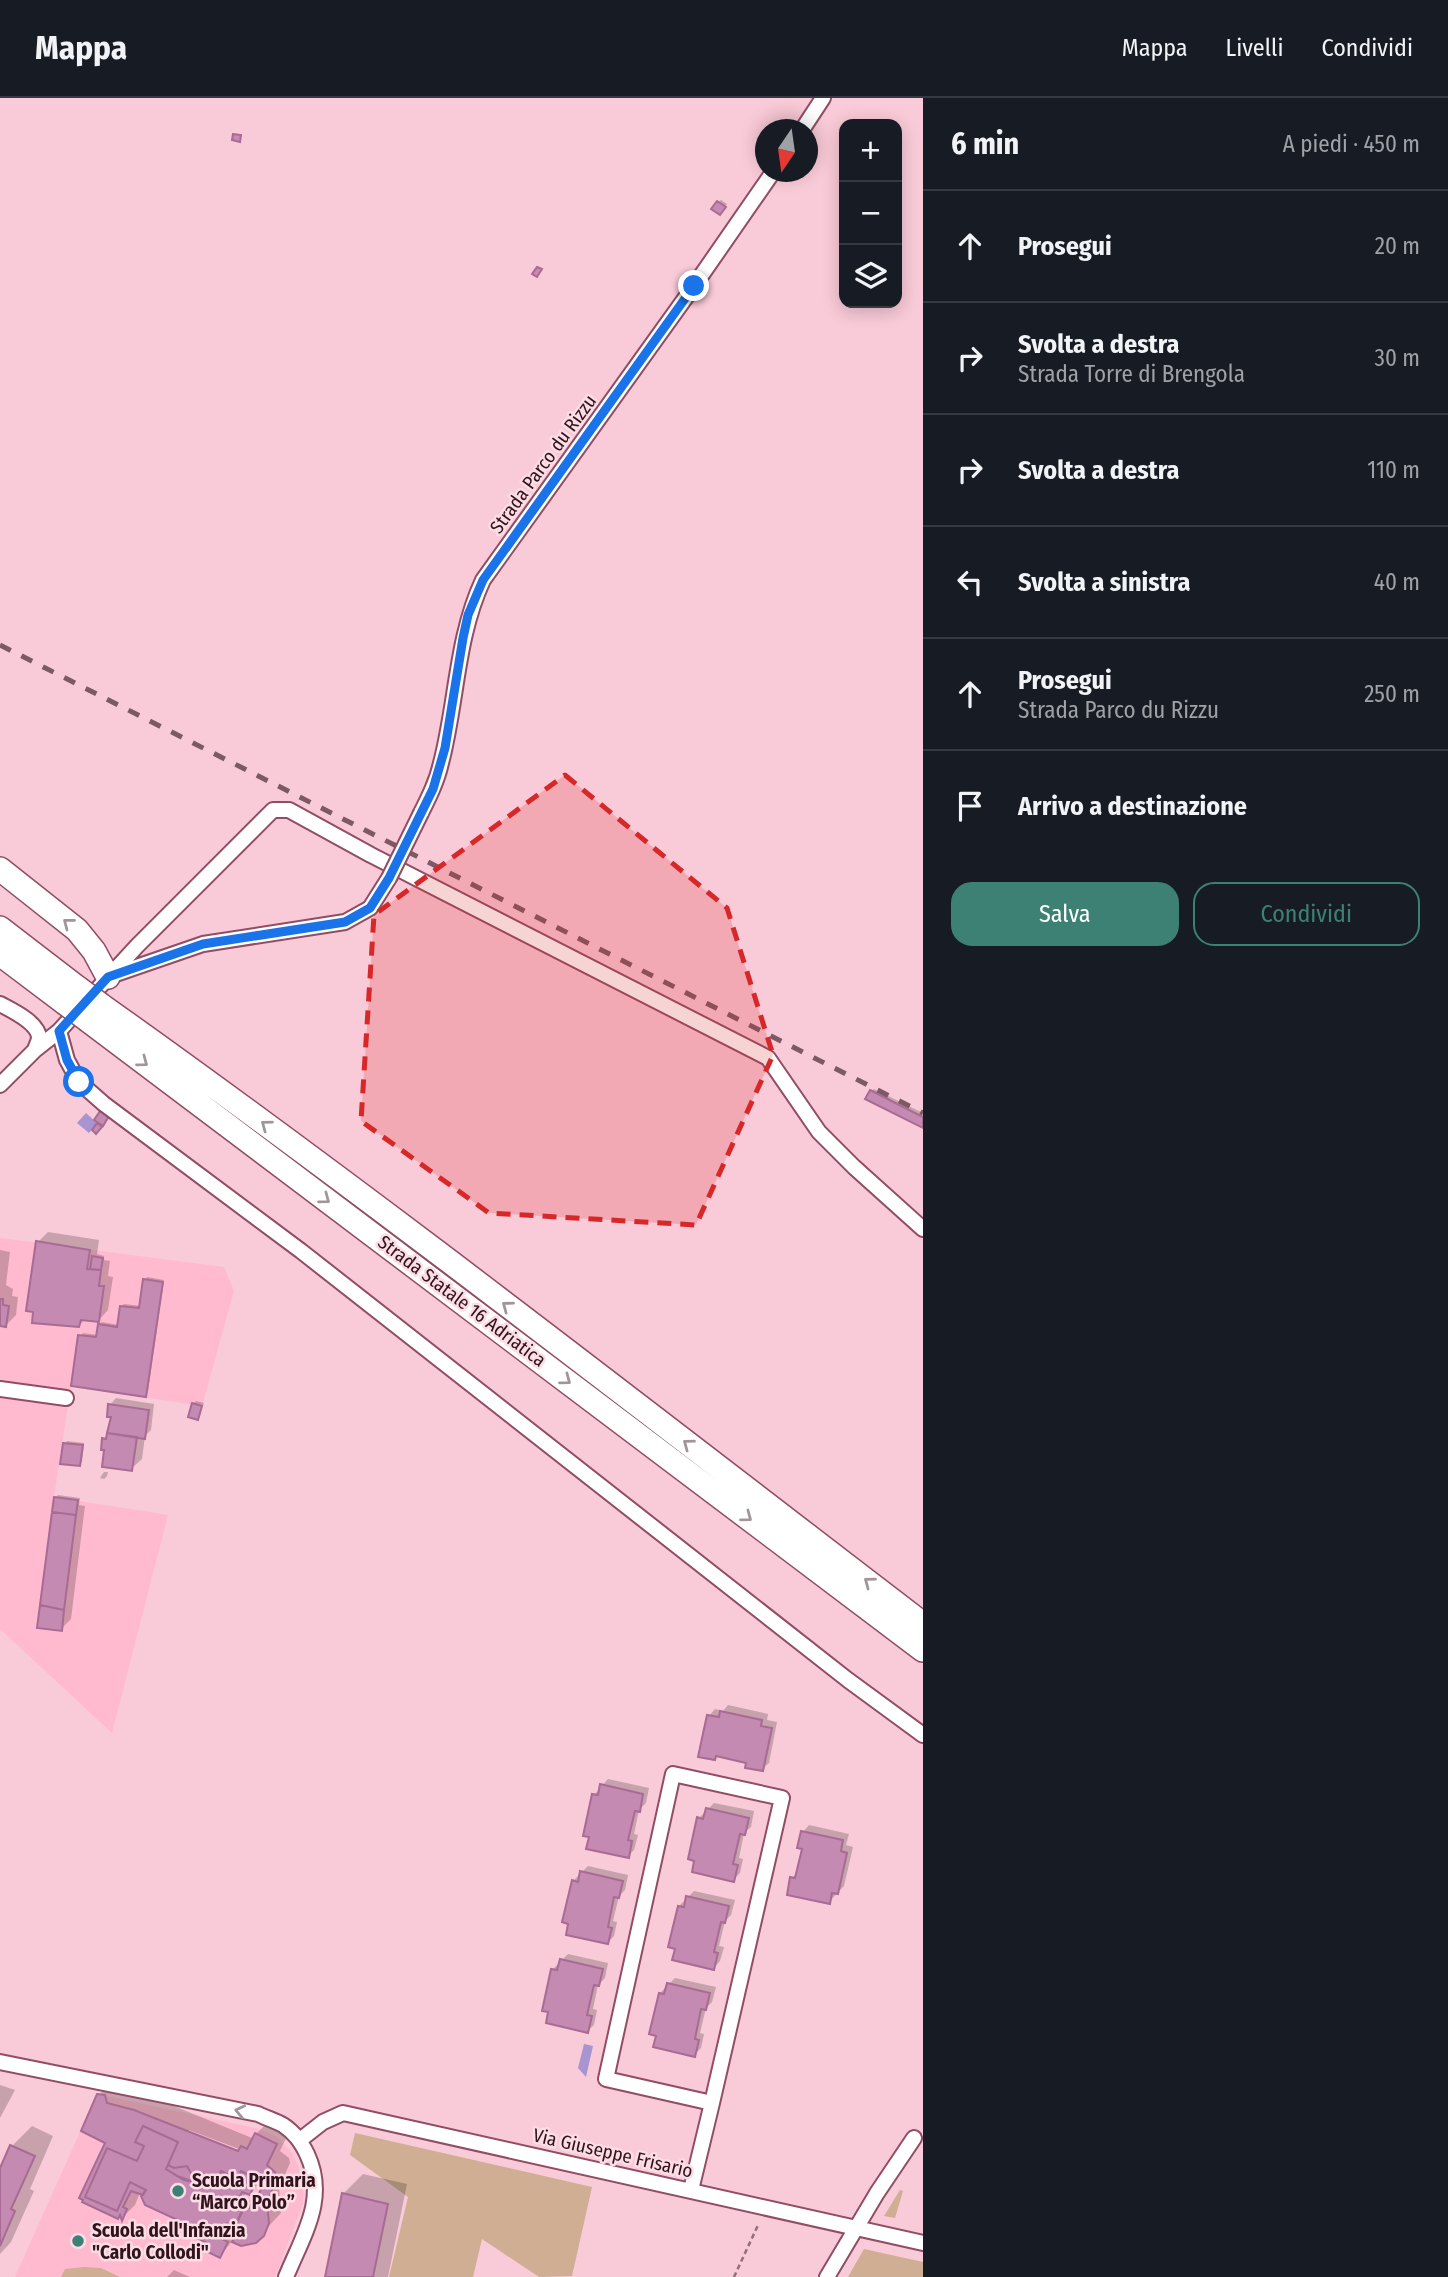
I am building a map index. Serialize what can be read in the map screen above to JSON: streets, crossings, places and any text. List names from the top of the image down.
{
  "streets": {
    "highway": ["Strada Statale 16 Adriatica"],
    "street": ["Strada Parco du Rizzu", "Via Giuseppe Frisario"]
  },
  "places": ["Scuola Primaria “Marco Polo”", "Scuola dell'Infanzia \"Carlo Collodi\""],
  "north": "bottom",
  "page": {
    "header": "Mappa",
    "nav": ["Mappa", "Livelli", "Condividi"],
    "heading": ["6 min", "A piedi · 450 m"],
    "map_buttons": ["+", "−"],
    "list": [
      ["Prosegui", "20 m"],
      ["Svolta a destra", "Strada Torre di Brengola", "30 m"],
      ["Svolta a destra", "110 m"],
      ["Svolta a sinistra", "40 m"],
      ["Prosegui", "Strada Parco du Rizzu", "250 m"],
      "Arrivo a destinazione"
    ],
    "buttons": ["Salva", "Condividi"]
  }
}
